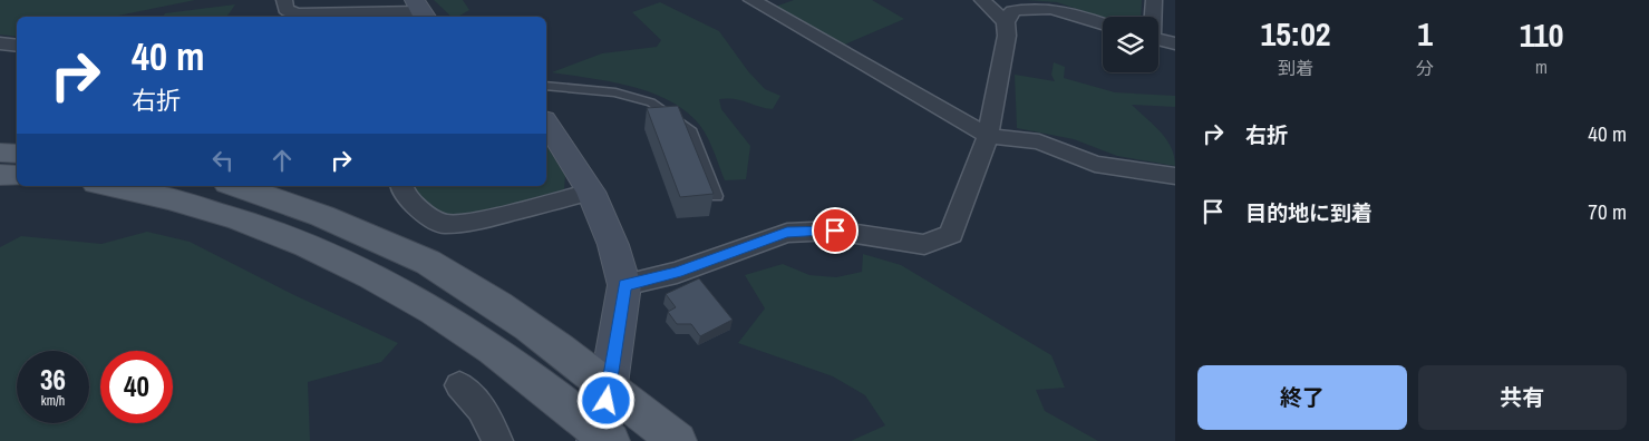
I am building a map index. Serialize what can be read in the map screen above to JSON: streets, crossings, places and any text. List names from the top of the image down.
{
  "page": {
    "eta": [
      "15:02",
      "到着",
      "1",
      "分",
      "110",
      "m"
    ],
    "turn": ["40 m", "右折"],
    "list": [
      {
        "name": "右折",
        "value": "40 m"
      },
      {
        "name": "目的地に到着",
        "value": "70 m"
      }
    ],
    "speed": "36 km/h",
    "limit": "40",
    "buttons": ["終了", "共有"]
  }
}
